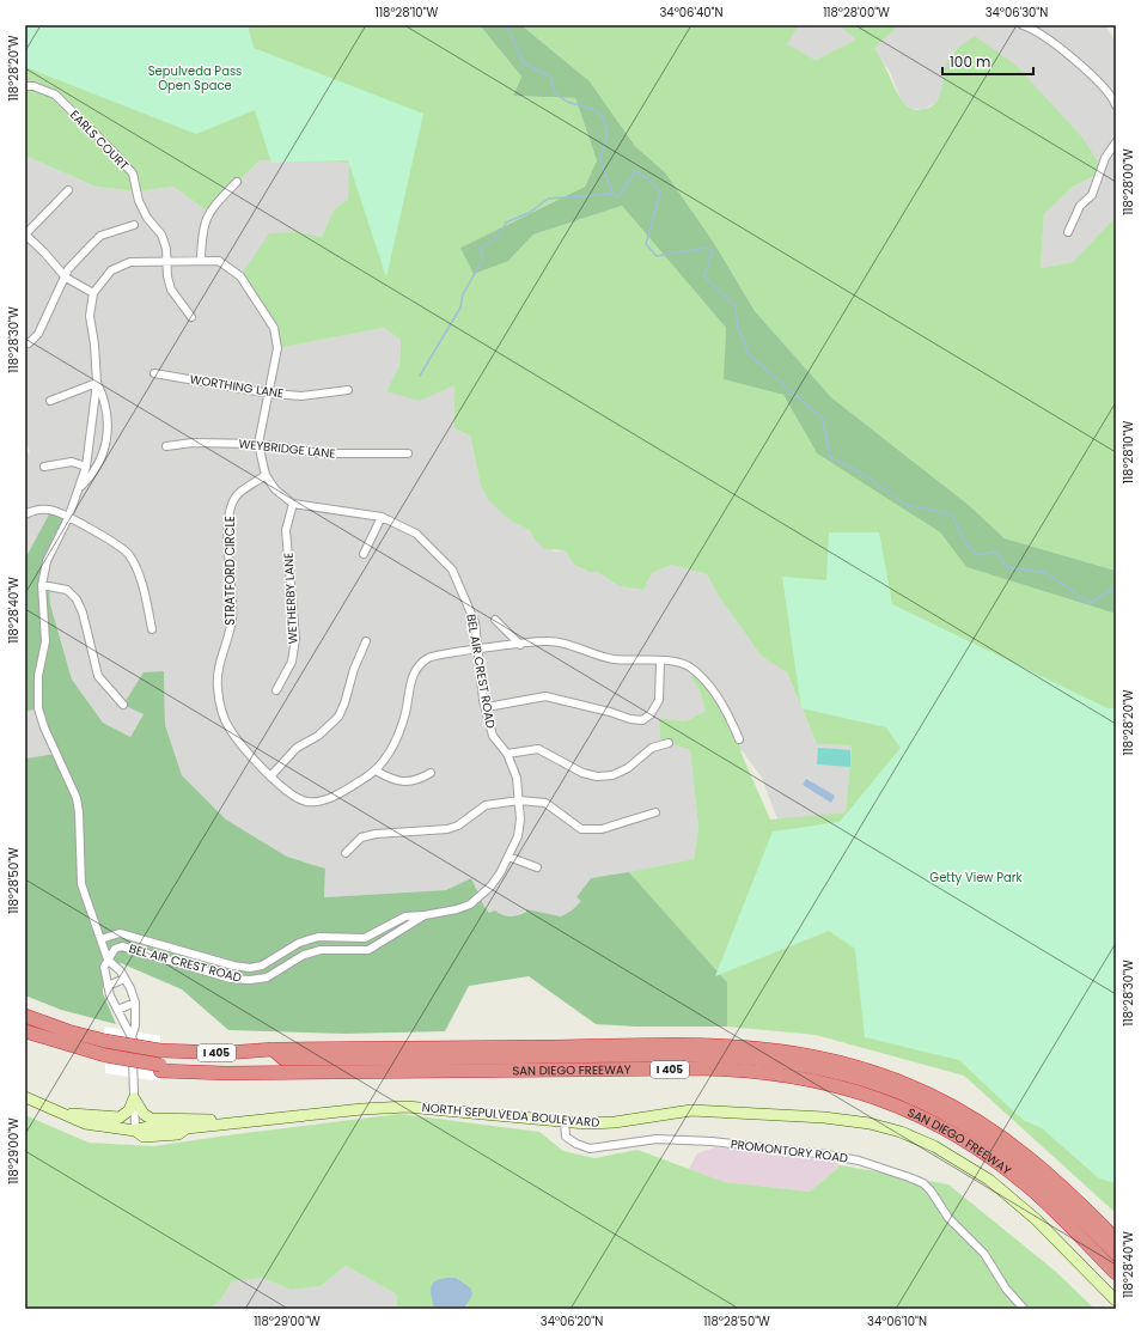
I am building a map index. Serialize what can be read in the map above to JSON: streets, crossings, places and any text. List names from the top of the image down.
{
  "streets": {
    "highway": ["I 405", "SAN DIEGO FREEWAY"],
    "main road": ["NORTH SEPULVEDA BOULEVARD"],
    "street": [
      "EARLS COURT",
      "WORTHING LANE",
      "WEYBRIDGE LANE",
      "STRATFORD CIRCLE",
      "WETHERBY LANE",
      "BEL AIR CREST ROAD",
      "PROMONTORY ROAD"
    ]
  },
  "crossings": [
    ["EARLS COURT", "BEL AIR CREST ROAD"],
    ["WORTHING LANE", "BEL AIR CREST ROAD"],
    ["WEYBRIDGE LANE", "BEL AIR CREST ROAD"],
    ["STRATFORD CIRCLE", "BEL AIR CREST ROAD"],
    ["WETHERBY LANE", "BEL AIR CREST ROAD"],
    ["BEL AIR CREST ROAD", "NORTH SEPULVEDA BOULEVARD"],
    ["NORTH SEPULVEDA BOULEVARD", "PROMONTORY ROAD"]
  ],
  "parks": ["Sepulveda Pass Open Space", "Getty View Park"],
  "scale_bar": "100 m",
  "coordinates": [
    "118°28'10\"W",
    "34°06'40\"N",
    "118°28'00\"W",
    "34°06'30\"N",
    "118°28'20\"W",
    "118°28'30\"W",
    "118°28'40\"W",
    "118°28'50\"W",
    "118°29'00\"W",
    "34°06'20\"N",
    "34°06'10\"N"
  ]
}
